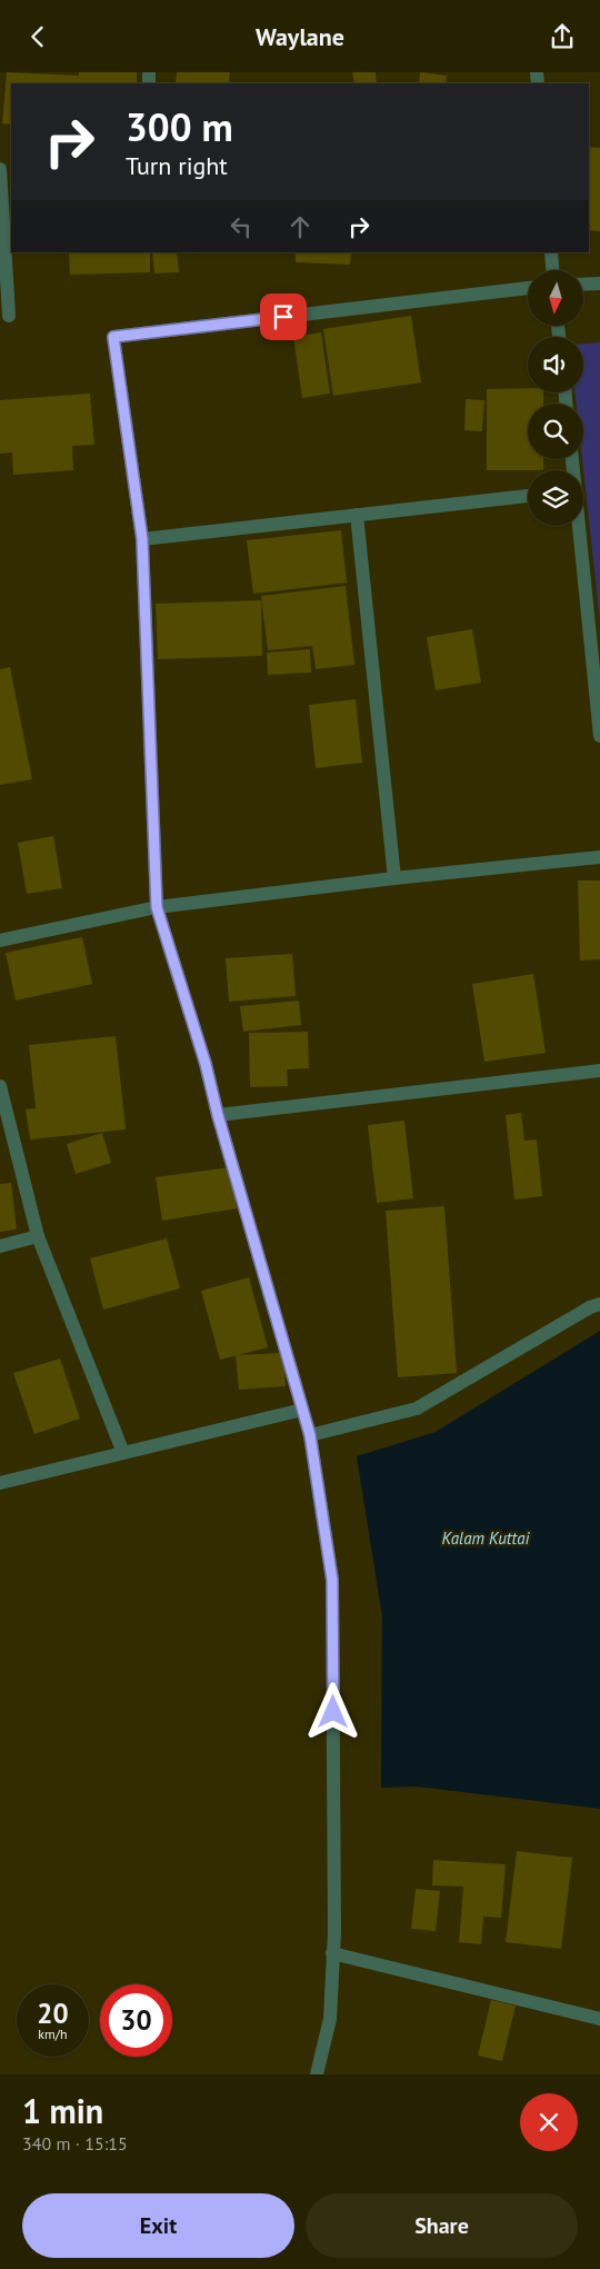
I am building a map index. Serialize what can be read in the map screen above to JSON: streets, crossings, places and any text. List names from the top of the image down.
{
  "water": ["Kalam Kuttai"],
  "north": "bottom",
  "page": {
    "header": "Waylane",
    "turn": ["300 m", "Turn right"],
    "speed": "20 km/h",
    "limit": "30",
    "heading": ["1 min", "340 m · 15:15"],
    "buttons": ["Exit", "Share"]
  }
}
